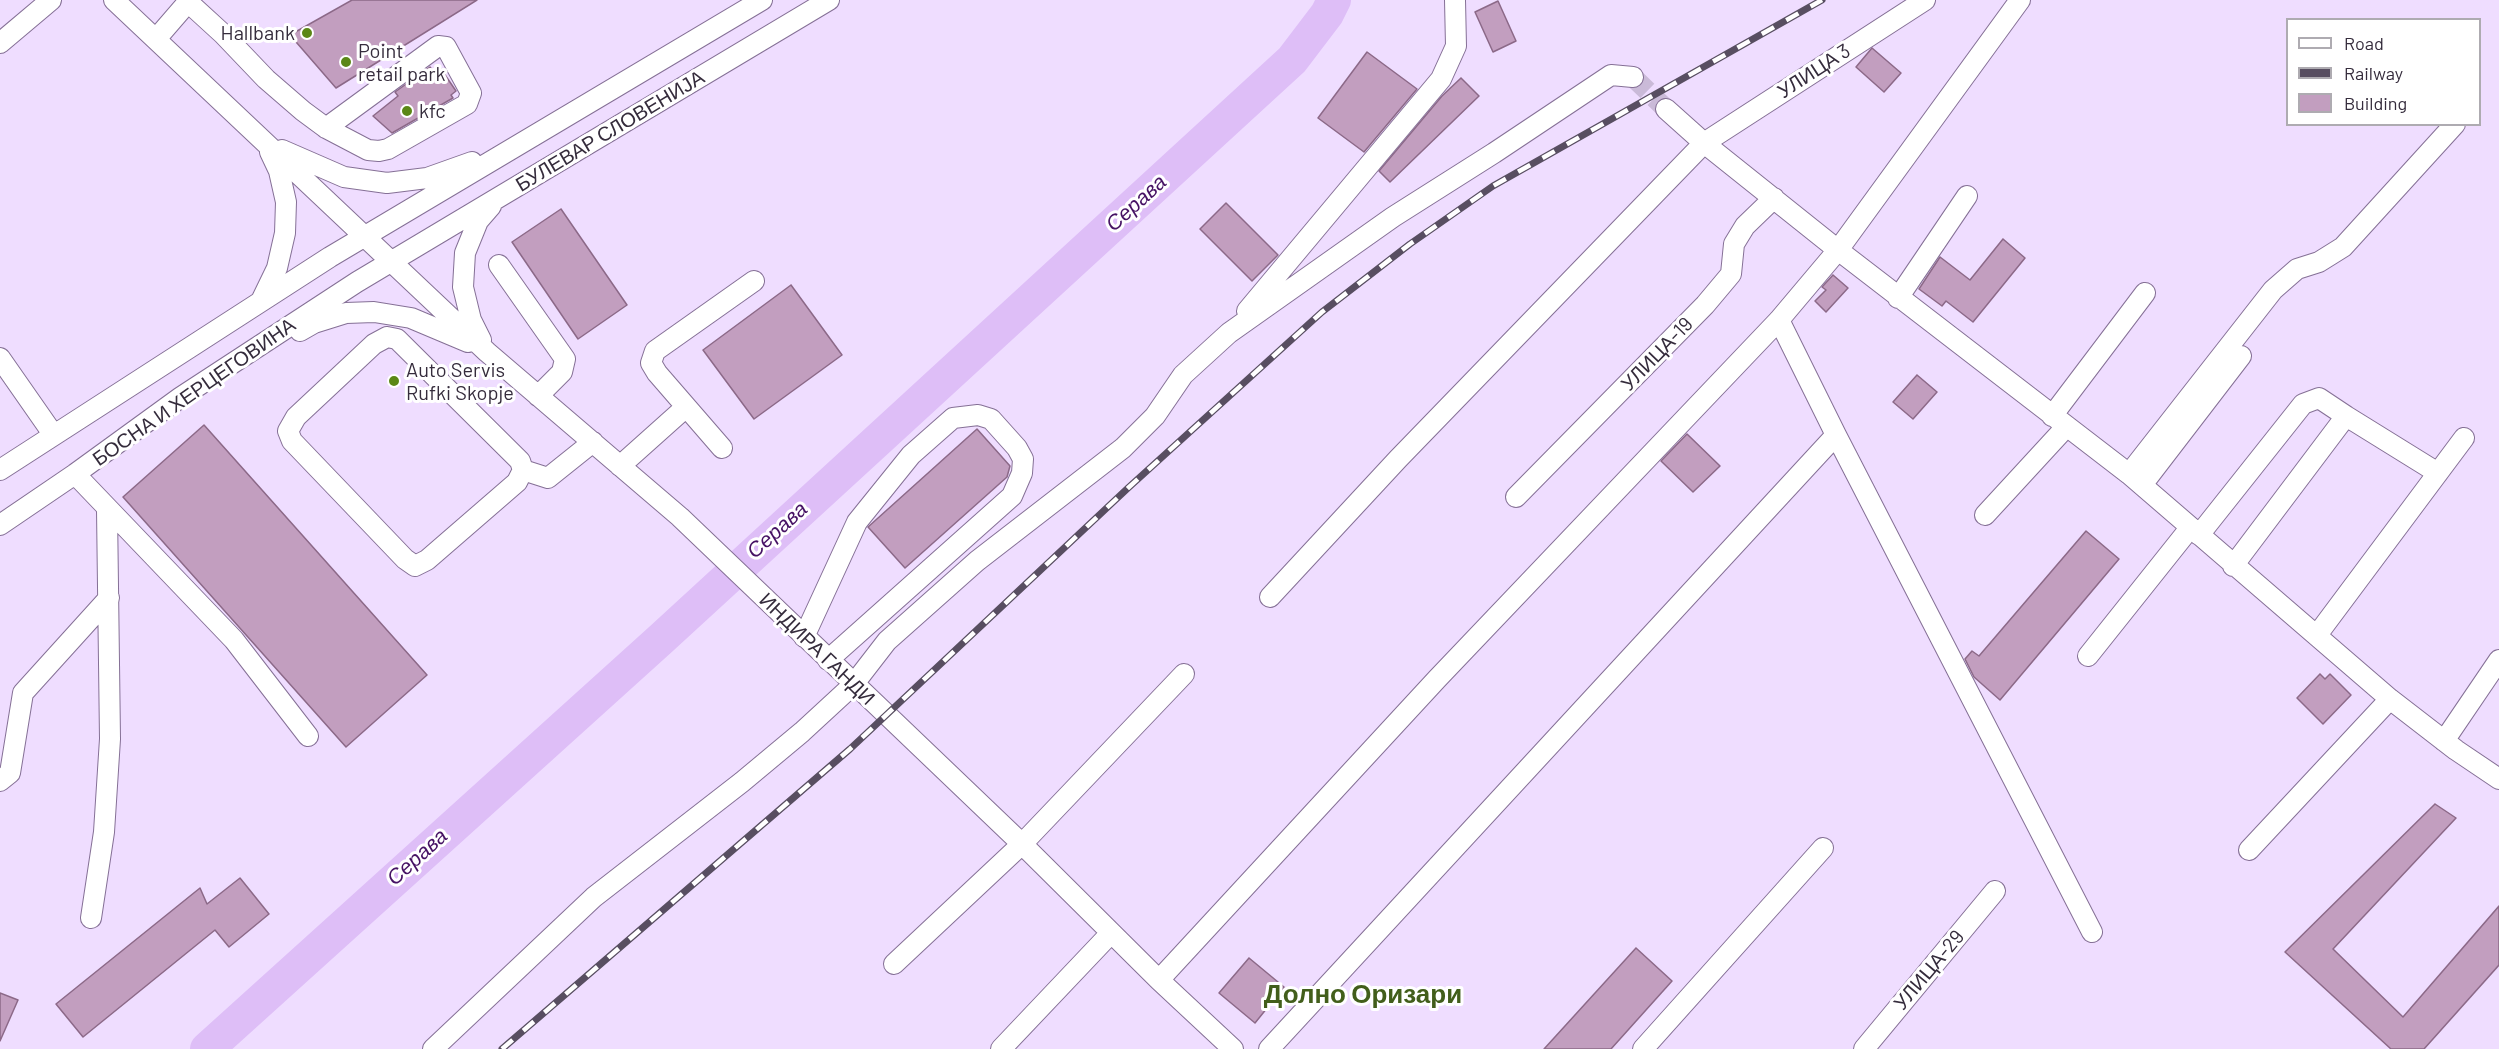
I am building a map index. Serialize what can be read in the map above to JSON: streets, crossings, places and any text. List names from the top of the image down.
{
  "streets": {
    "street": [
      "УЛИЦА 3",
      "БУЛЕВАР СЛОВЕНИЈА",
      "УЛИЦА-19",
      "БОСНА И ХЕРЦЕГОВИНА",
      "ИНДИРА ГАНДИ",
      "УЛИЦА-29"
    ]
  },
  "crossings": [
    ["БУЛЕВАР СЛОВЕНИЈА", "БОСНА И ХЕРЦЕГОВИНА"],
    ["БУЛЕВАР СЛОВЕНИЈА", "ИНДИРА ГАНДИ"],
    ["БОСНА И ХЕРЦЕГОВИНА", "ИНДИРА ГАНДИ"]
  ],
  "districts": ["Долно Оризари"],
  "water": ["Серава"],
  "places": [
    "Hallbank",
    "Point retail park",
    "kfc",
    "Auto Servis Rufki Skopje"
  ],
  "legend": ["Road", "Railway", "Building"]
}
